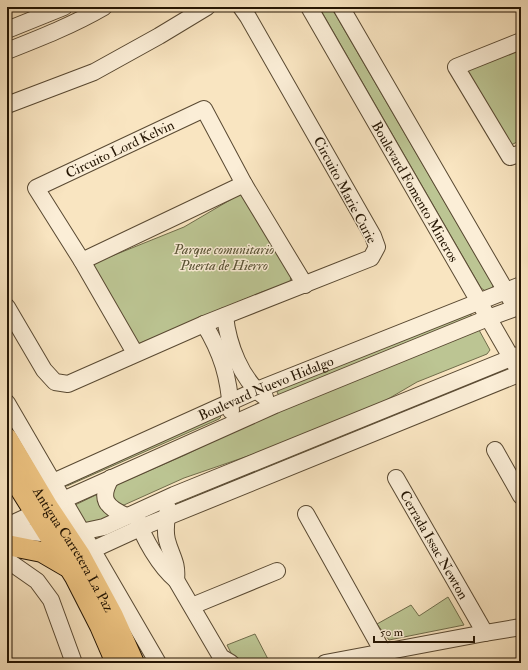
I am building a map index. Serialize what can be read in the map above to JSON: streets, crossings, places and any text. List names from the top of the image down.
{
  "streets": {
    "main road": ["Antigua Carretera La Paz"],
    "street": [
      "Circuito Lord Kelvin",
      "Circuito Marie Curie",
      "Boulevard Fomento Mineros",
      "Boulevard Nuevo Hidalgo",
      "Cerrada Issac Newton"
    ]
  },
  "crossings": [
    ["Circuito Lord Kelvin", "Circuito Marie Curie"],
    ["Boulevard Fomento Mineros", "Boulevard Nuevo Hidalgo"],
    ["Boulevard Nuevo Hidalgo", "Antigua Carretera La Paz"]
  ],
  "parks": ["Parque comunitario Puerta de Hierro"],
  "scale_bar": "50 m"
}
